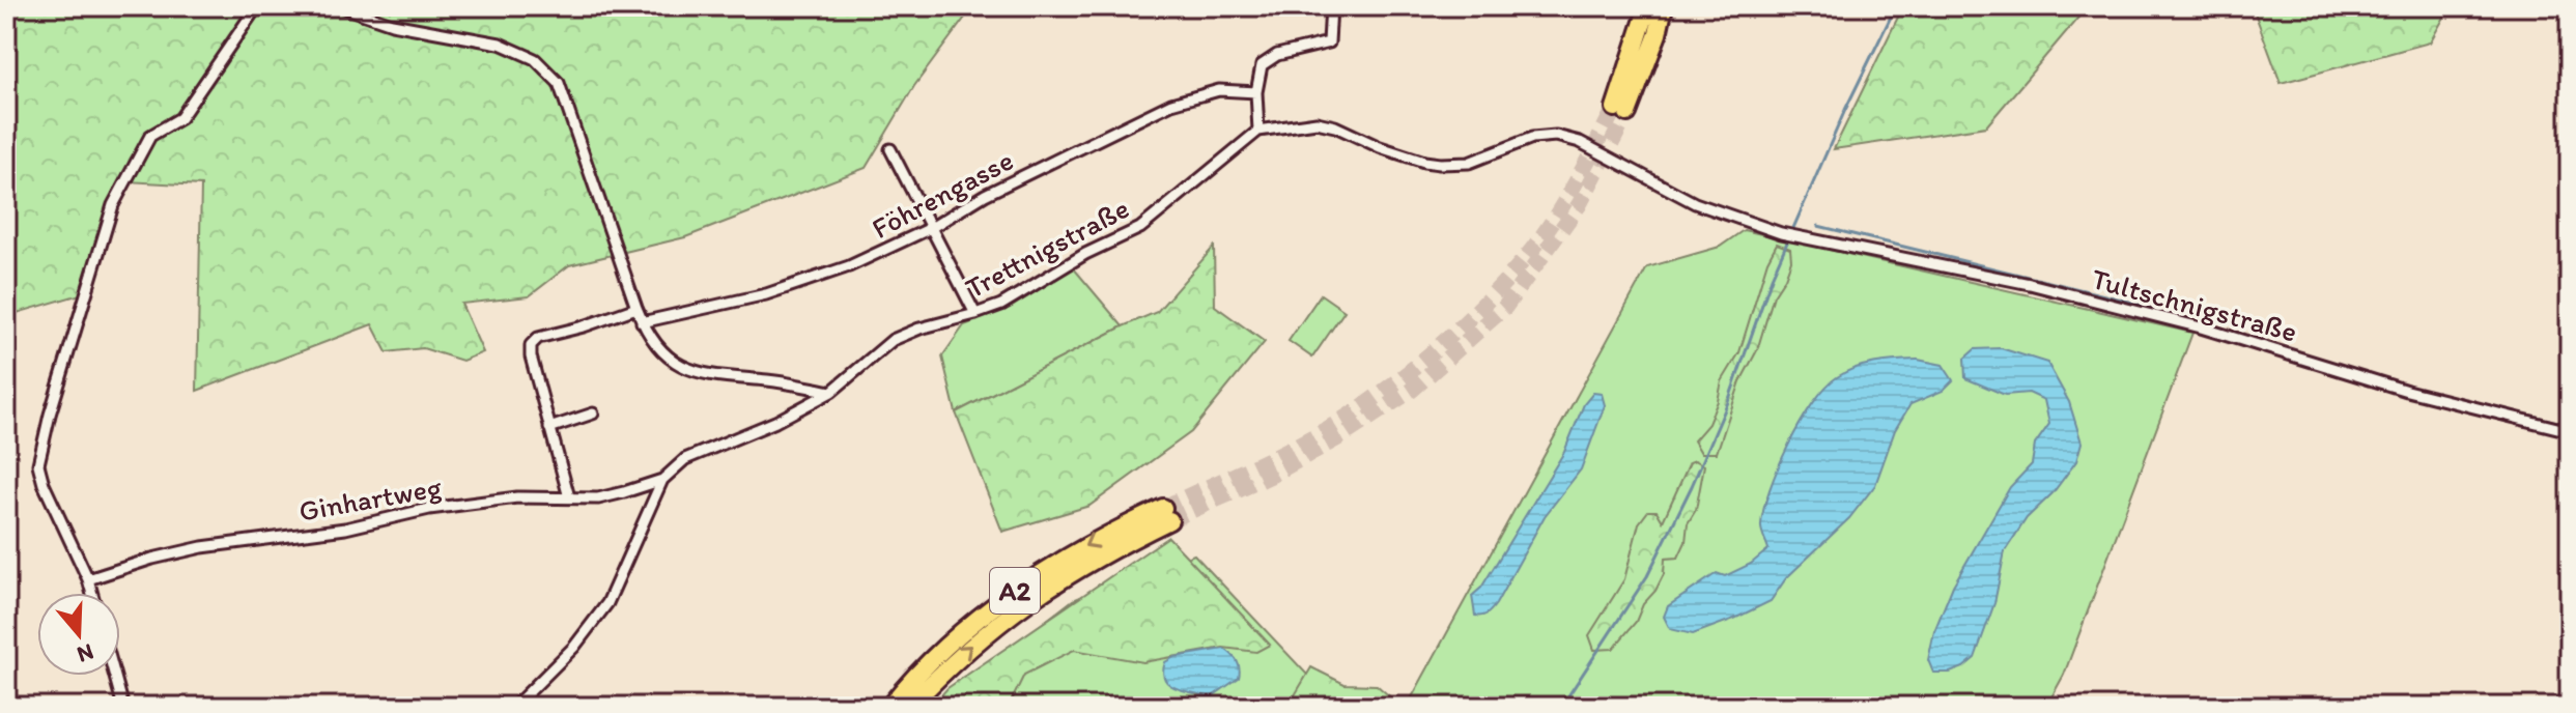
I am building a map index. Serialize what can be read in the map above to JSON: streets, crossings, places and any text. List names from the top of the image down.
{
  "streets": {
    "highway": ["A2"],
    "street": [
      "Föhrengasse",
      "Trettnigstraße",
      "Tultschnigstraße",
      "Ginhartweg"
    ]
  },
  "crossings": [
    ["Trettnigstraße", "Tultschnigstraße"],
    ["Trettnigstraße", "Ginhartweg"]
  ],
  "north": "bottom"
}
